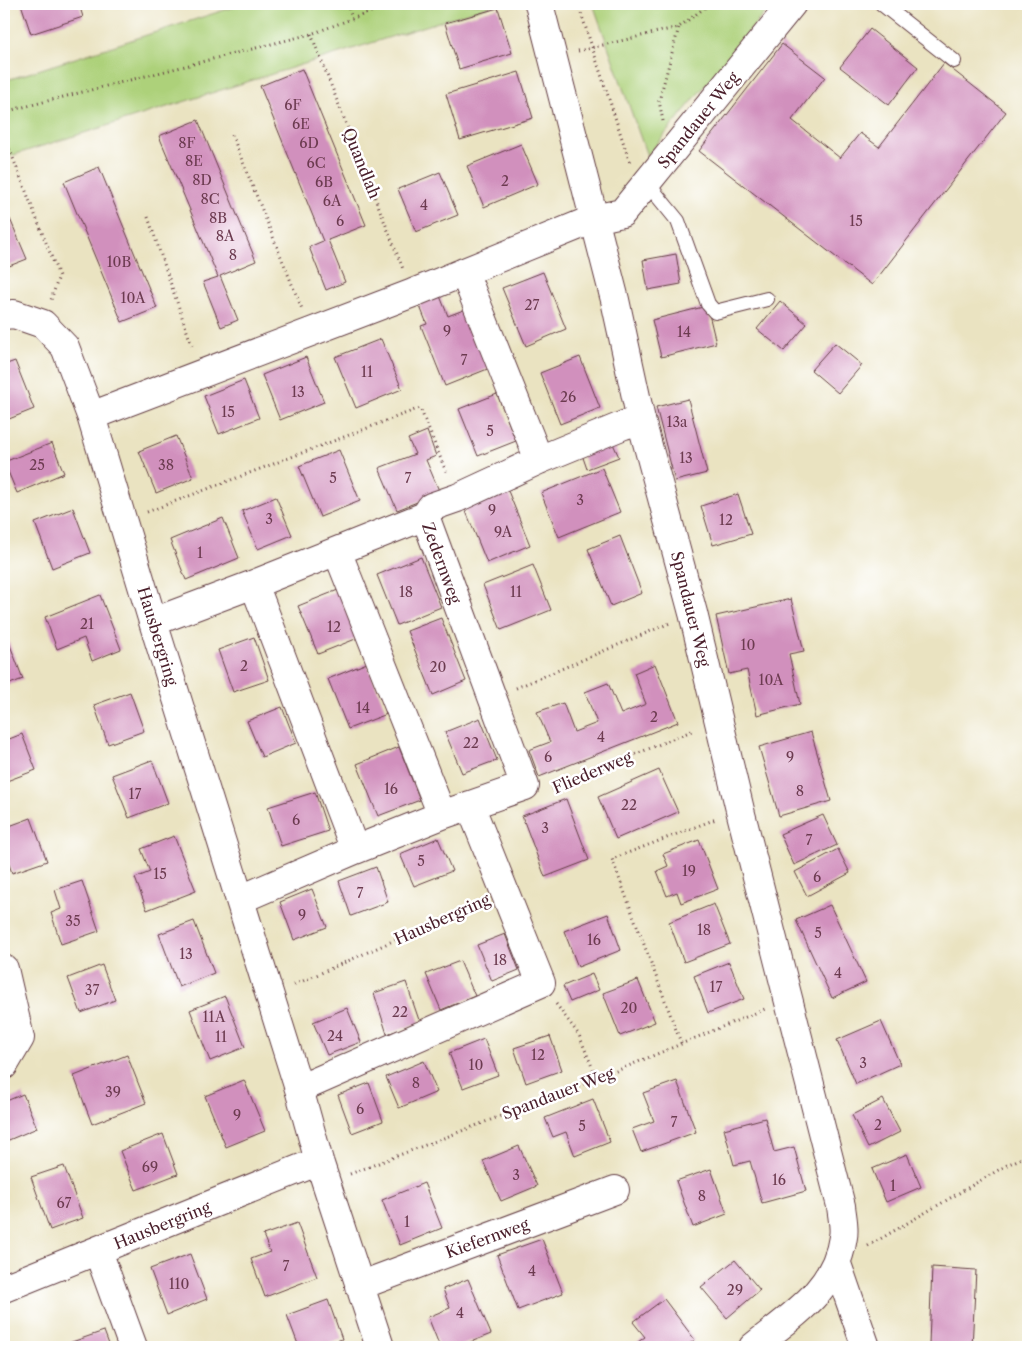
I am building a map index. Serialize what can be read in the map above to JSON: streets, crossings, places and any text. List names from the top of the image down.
{
  "streets": {
    "street": [
      "Spandauer Weg",
      "Zedernweg",
      "Hausbergring",
      "Kiefernweg"
    ],
    "path": ["Quandlah", "Fliederweg"]
  },
  "crossings": [
    ["Spandauer Weg", "Hausbergring"],
    ["Spandauer Weg", "Fliederweg"],
    ["Zedernweg", "Hausbergring"],
    ["Zedernweg", "Fliederweg"],
    ["Hausbergring", "Kiefernweg"]
  ],
  "house_numbers": [
    "6F",
    "6E",
    "8F",
    "6D",
    "8E",
    "6C",
    "8D",
    "2",
    "6B",
    "8C",
    "6A",
    "4",
    "8B",
    "6",
    "15",
    "8A",
    "8",
    "10B",
    "10A",
    "27",
    "9",
    "14",
    "7",
    "11",
    "13",
    "26",
    "15",
    "13a",
    "5",
    "13",
    "25",
    "38",
    "5",
    "7",
    "3",
    "9",
    "3",
    "12",
    "9A",
    "1",
    "18",
    "11",
    "21",
    "12",
    "10",
    "2",
    "20",
    "10A",
    "14",
    "2",
    "4",
    "22",
    "6",
    "9",
    "16",
    "8",
    "17",
    "22",
    "6",
    "3",
    "7",
    "5",
    "19",
    "15",
    "6",
    "7",
    "9",
    "35",
    "18",
    "5",
    "16",
    "13",
    "18",
    "4",
    "17",
    "37",
    "20",
    "22",
    "11A",
    "24",
    "11",
    "12",
    "3",
    "10",
    "8",
    "39",
    "6",
    "9",
    "7",
    "2",
    "5",
    "69",
    "3",
    "16",
    "1",
    "8",
    "67",
    "1",
    "7",
    "4",
    "110",
    "29",
    "4"
  ]
}
